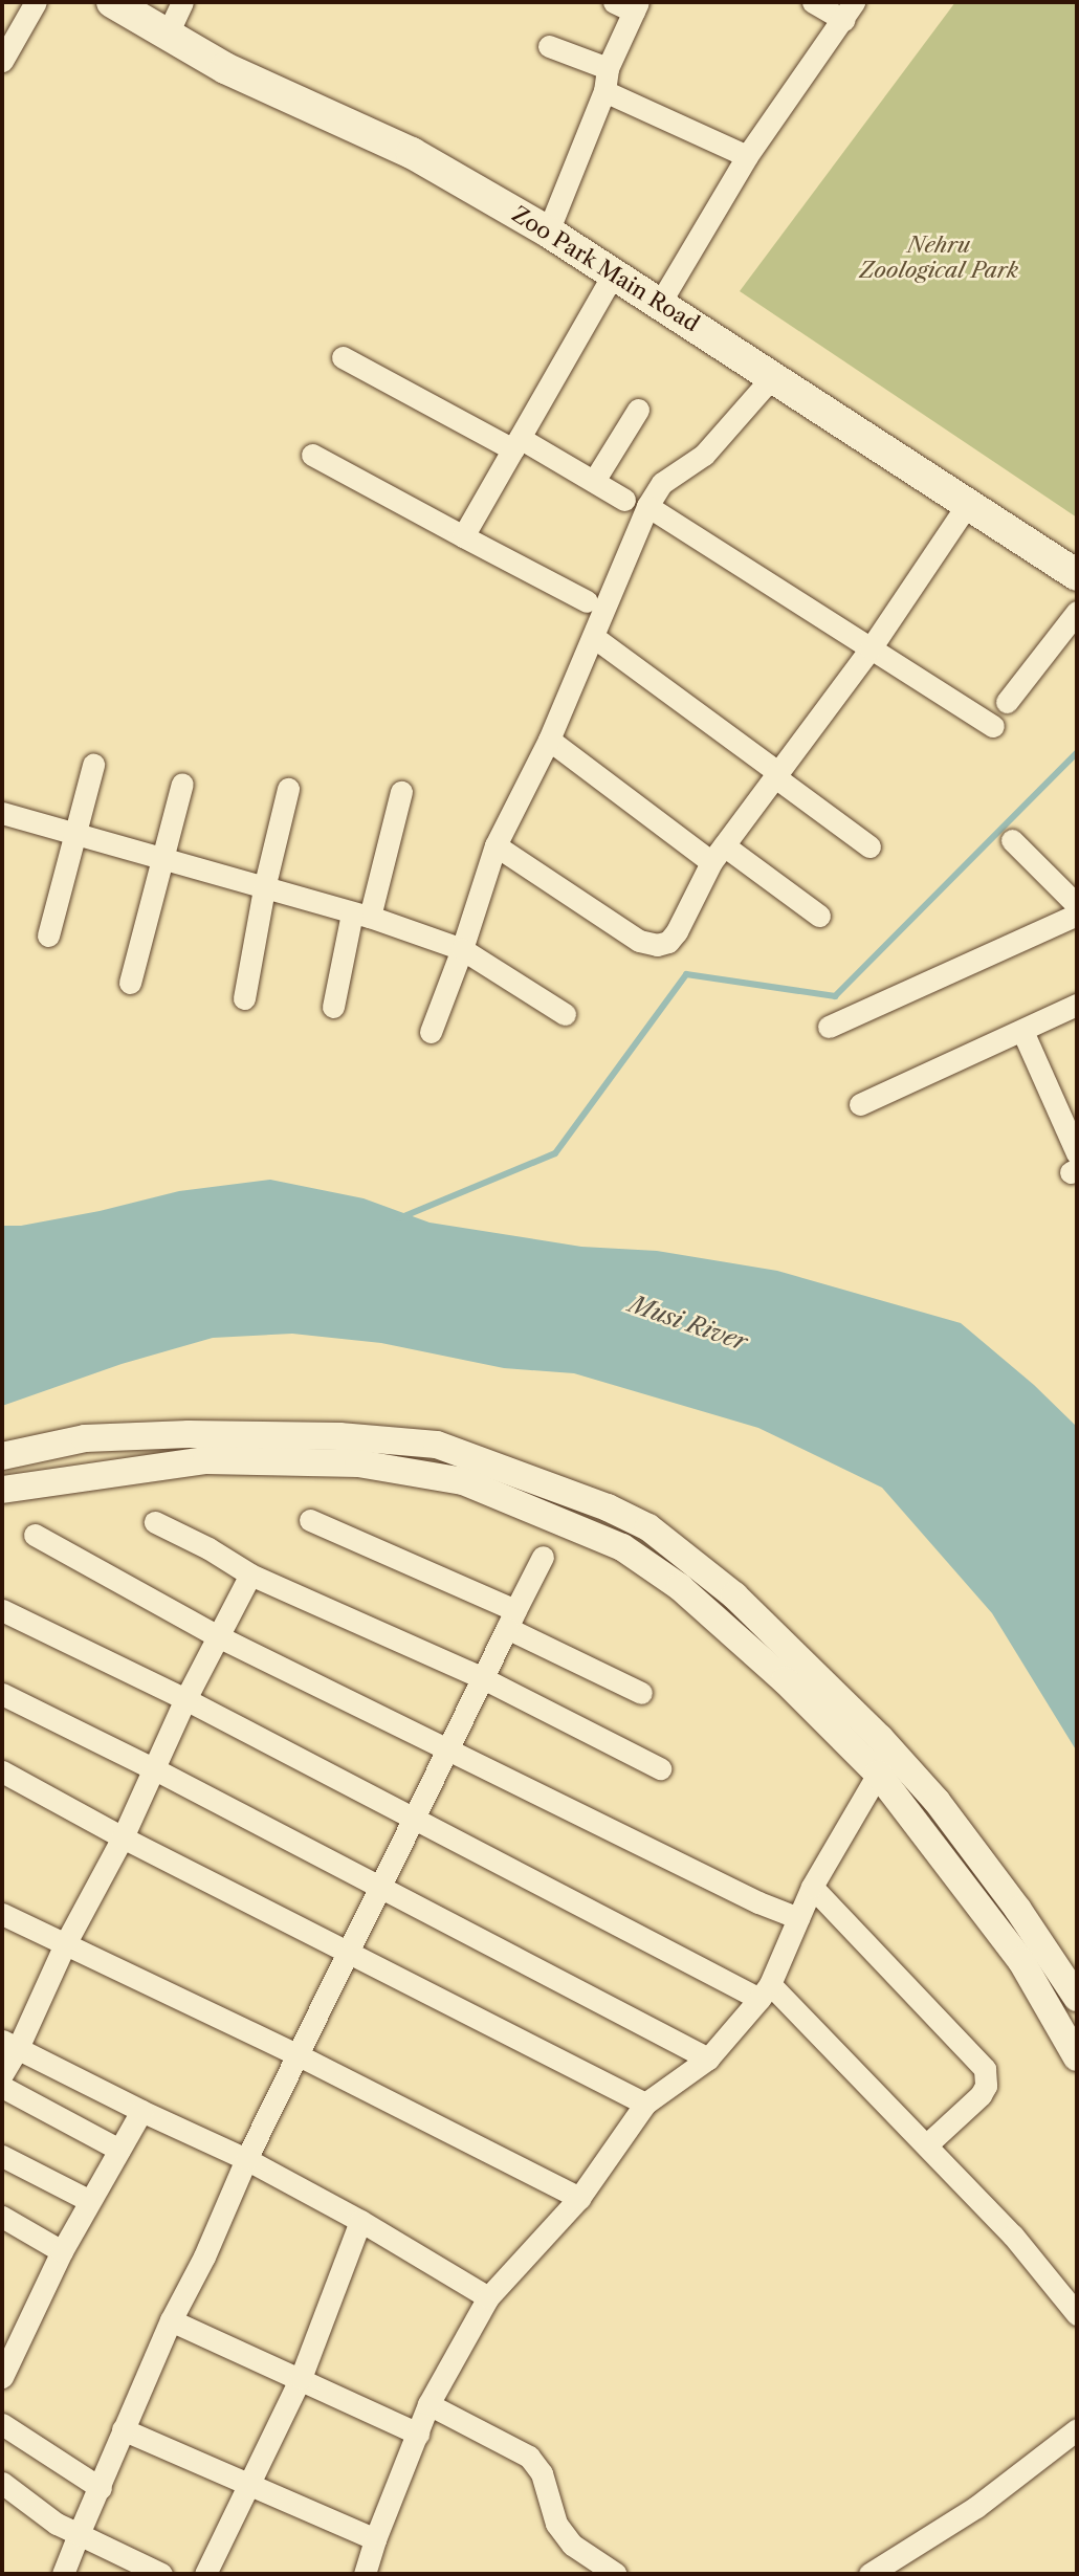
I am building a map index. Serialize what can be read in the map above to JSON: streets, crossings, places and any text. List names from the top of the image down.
{
  "streets": {
    "main road": ["Zoo Park Main Road"]
  },
  "water": ["Musi River"],
  "parks": ["Nehru Zoological Park"]
}
